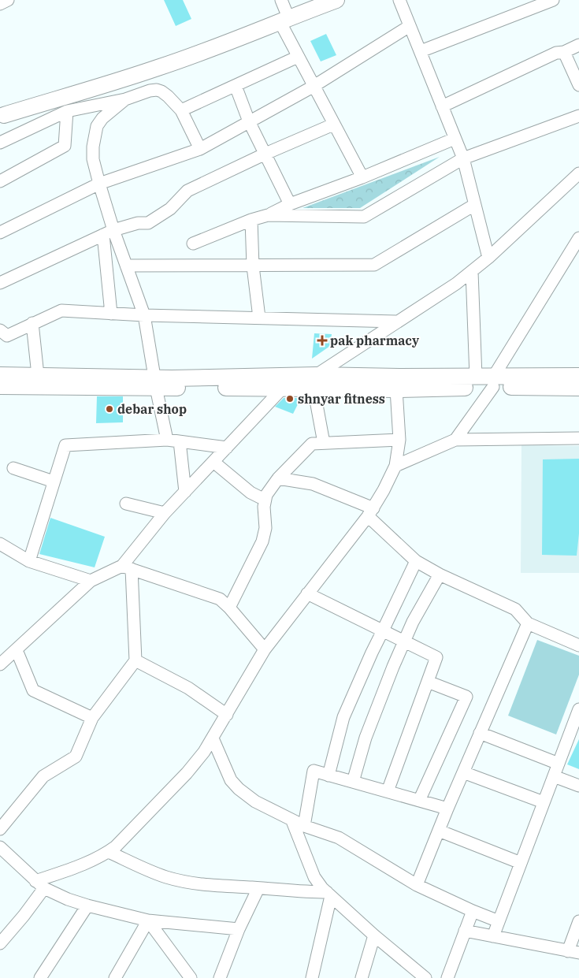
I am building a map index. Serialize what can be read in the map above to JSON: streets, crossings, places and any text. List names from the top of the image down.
{
  "places": {
    "health": ["pak pharmacy"],
    "other": ["shnyar fitness", "debar shop"]
  }
}
